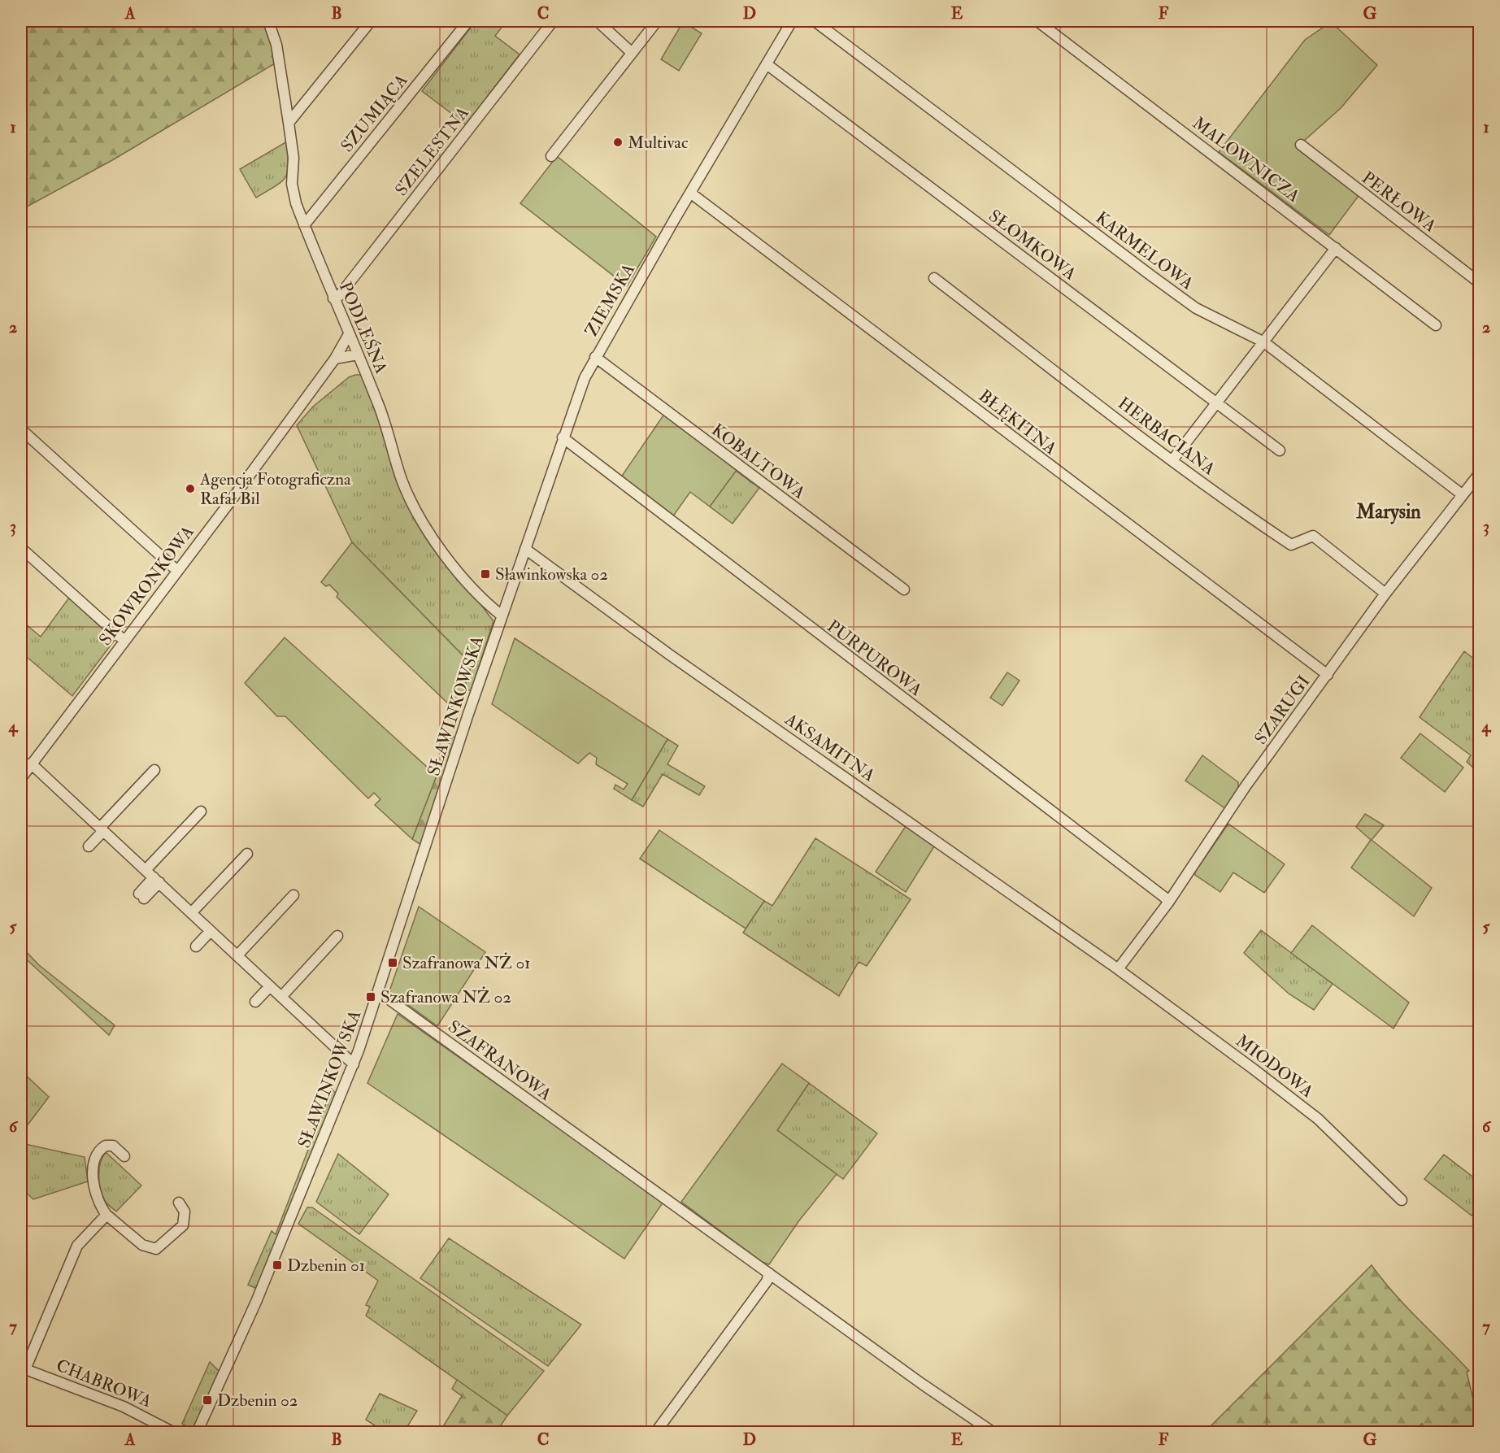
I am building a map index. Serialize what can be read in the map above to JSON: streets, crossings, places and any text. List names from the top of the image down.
{
  "streets": {
    "street": [
      "SZUMIĄCA",
      "SZELESTNA",
      "MALOWNICZA",
      "PERŁOWA",
      "SŁOMKOWA",
      "KARMELOWA",
      "ZIEMSKA",
      "PODLEŚNA",
      "BŁĘKITNA",
      "HERBACIANA",
      "KOBALTOWA",
      "SKOWRONKOWA",
      "PURPUROWA",
      "SŁAWINKOWSKA",
      "SZARUGI",
      "AKSAMITNA",
      "SZAFRANOWA",
      "MIODOWA",
      "CHABROWA"
    ]
  },
  "crossings": [
    ["SZUMIĄCA", "PODLEŚNA"],
    ["SZELESTNA", "PODLEŚNA"],
    ["SŁOMKOWA", "ZIEMSKA"],
    ["KARMELOWA", "SZARUGI"],
    ["ZIEMSKA", "PODLEŚNA"],
    ["ZIEMSKA", "BŁĘKITNA"],
    ["ZIEMSKA", "KOBALTOWA"],
    ["ZIEMSKA", "PURPUROWA"],
    ["ZIEMSKA", "SŁAWINKOWSKA"],
    ["ZIEMSKA", "AKSAMITNA"],
    ["PODLEŚNA", "SKOWRONKOWA"],
    ["PODLEŚNA", "SŁAWINKOWSKA"],
    ["BŁĘKITNA", "SZARUGI"],
    ["HERBACIANA", "SZARUGI"],
    ["PURPUROWA", "SZARUGI"],
    ["SŁAWINKOWSKA", "SZAFRANOWA"],
    ["SZARUGI", "AKSAMITNA"],
    ["SZARUGI", "MIODOWA"],
    ["AKSAMITNA", "MIODOWA"]
  ],
  "districts": ["Marysin"],
  "places": {
    "other": ["Multivac", "Agencja Fotograficzna Rafał Bil"],
    "transit": [
      "Sławinkowska 02",
      "Szafranowa NŻ 01",
      "Szafranowa NŻ 02",
      "Dzbenin 01",
      "Dzbenin 02"
    ]
  },
  "grid": {
    "columns": [
      "A",
      "B",
      "C",
      "D",
      "E",
      "F",
      "G"
    ],
    "rows": [
      "1",
      "2",
      "3",
      "4",
      "5",
      "6",
      "7"
    ]
  }
}
